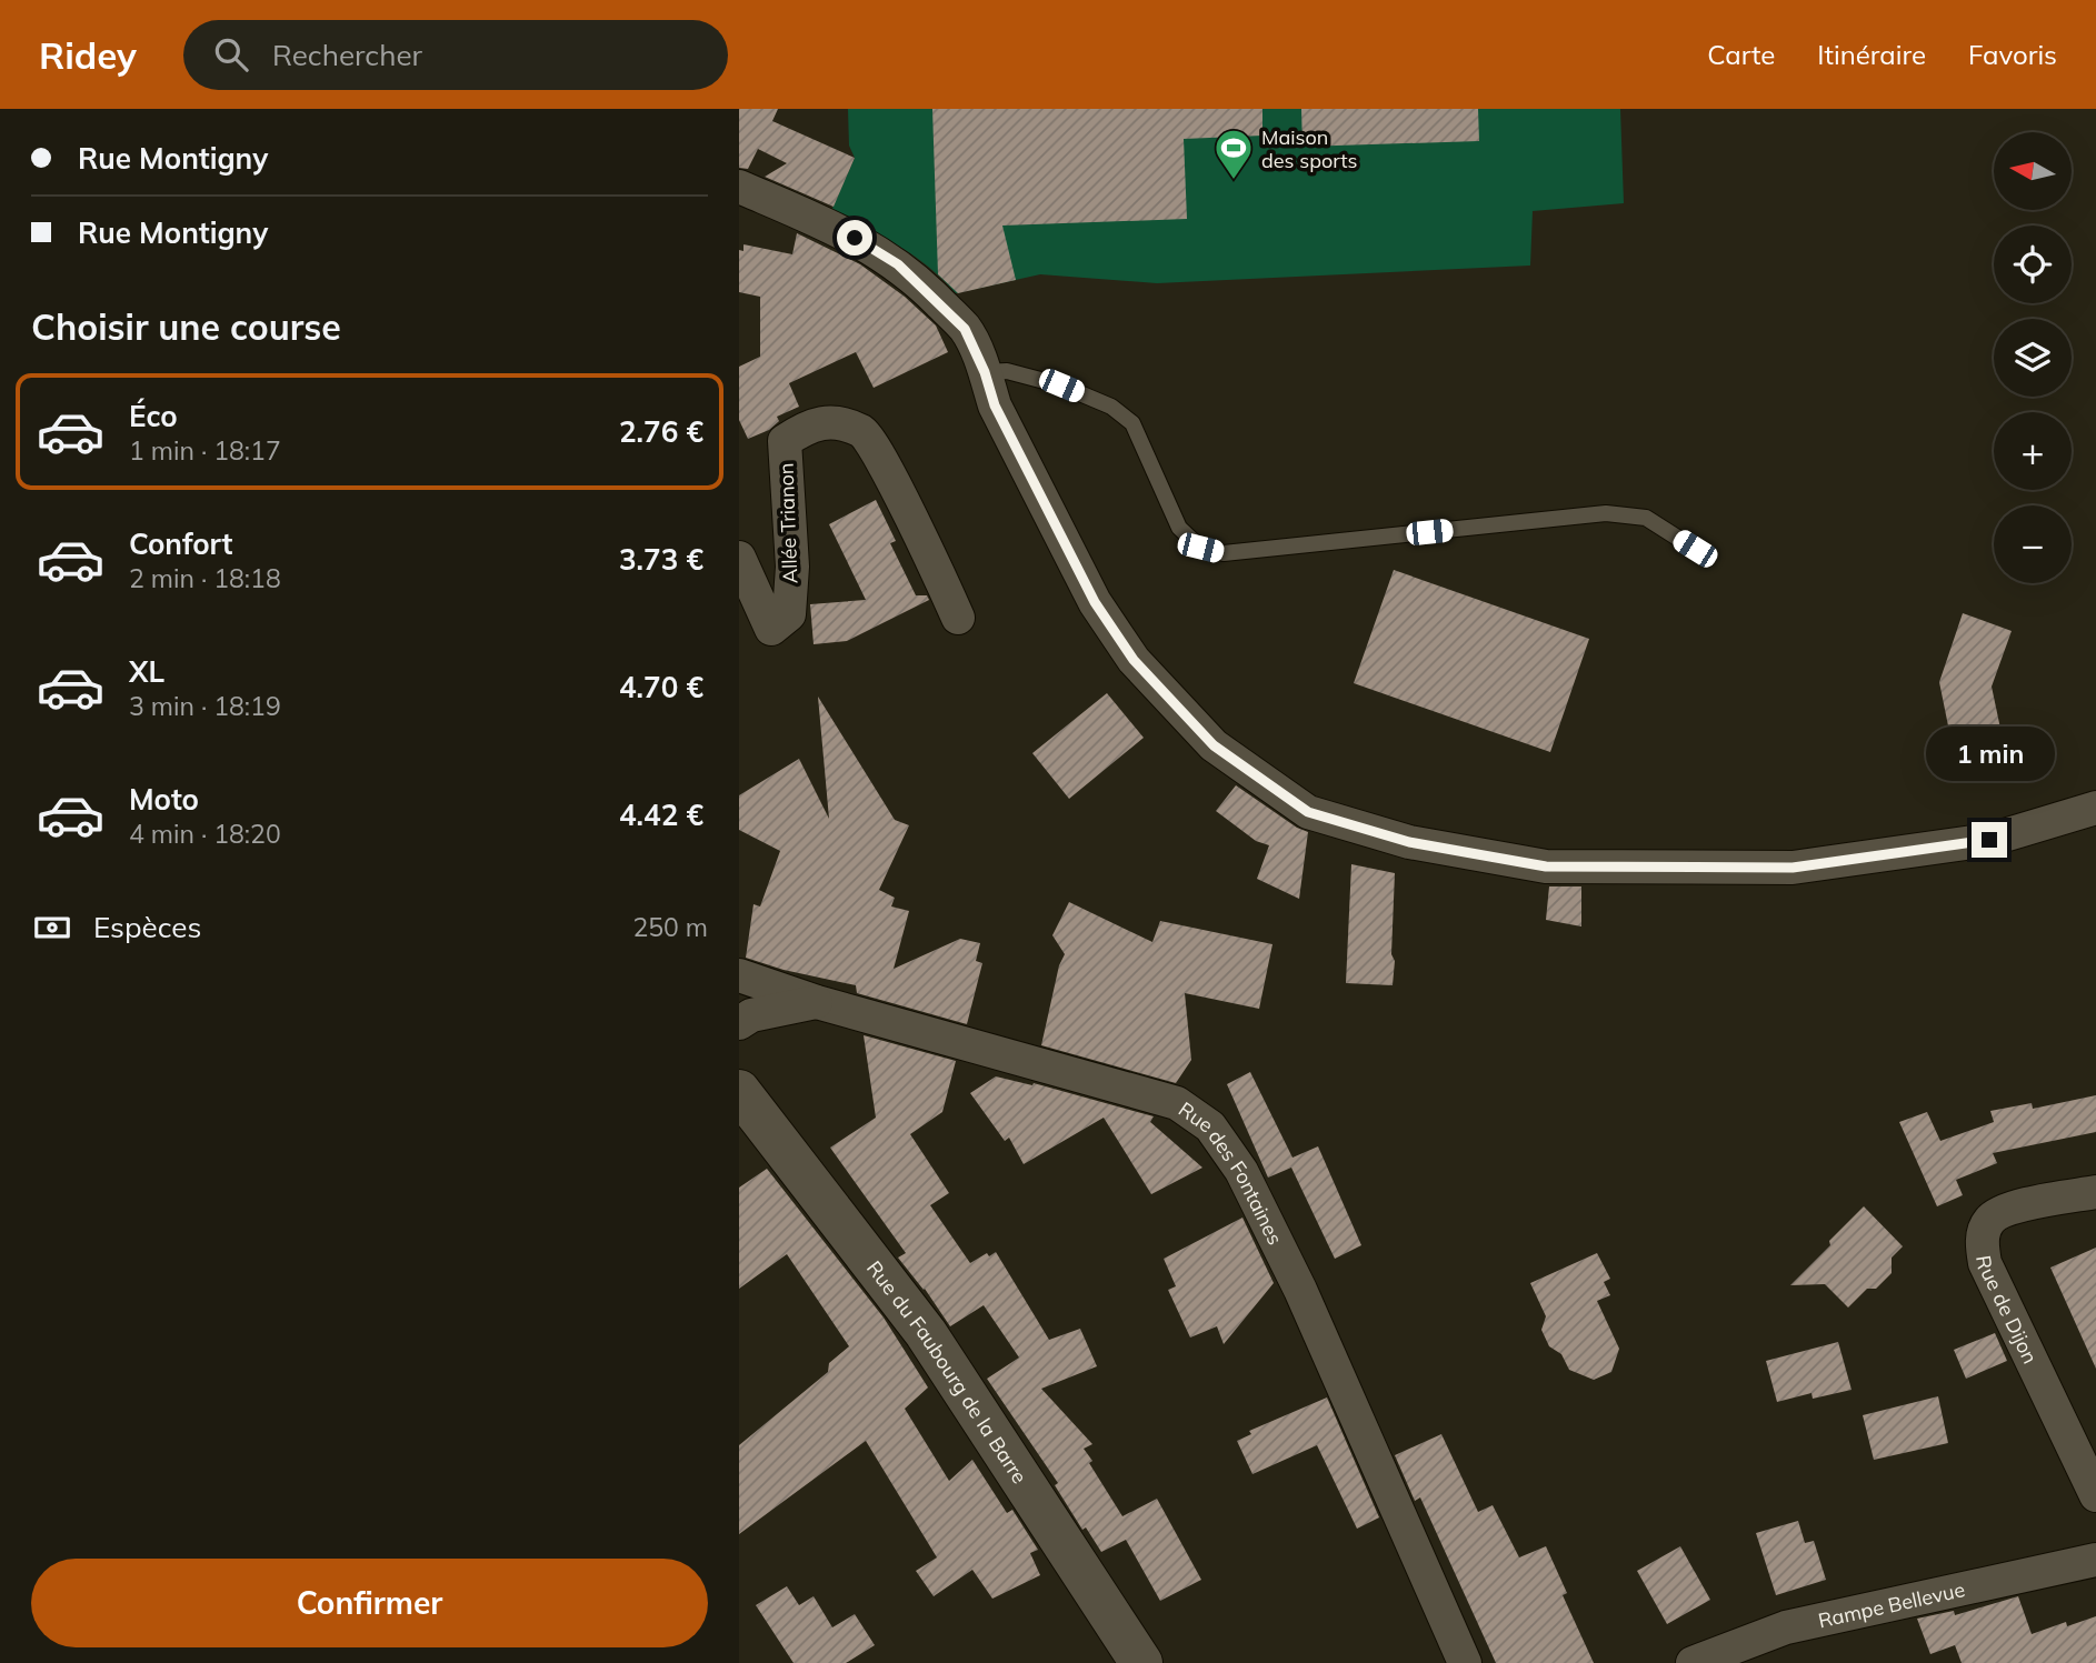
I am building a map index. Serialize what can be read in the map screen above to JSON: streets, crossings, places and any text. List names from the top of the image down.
{
  "streets": {
    "main road": ["Rue du Faubourg de la Barre"],
    "street": [
      "Allée Trianon",
      "Rue des Fontaines",
      "Rue de Dijon",
      "Rampe Bellevue"
    ]
  },
  "places": {
    "sports": ["Maison des sports"]
  },
  "north": "left",
  "page": {
    "header": "Ridey",
    "search": "Rechercher",
    "nav": ["Carte", "Itinéraire", "Favoris"],
    "banner": ["Rue Montigny", "Rue Montigny"],
    "map_buttons": ["+", "−"],
    "heading": "Choisir une course",
    "list": [
      {
        "name": "Éco",
        "note": "1 min · 18:17",
        "value": "2.76 €"
      },
      {
        "name": "Confort",
        "note": "2 min · 18:18",
        "value": "3.73 €"
      },
      {
        "name": "XL",
        "note": "3 min · 18:19",
        "value": "4.70 €"
      },
      {
        "name": "Moto",
        "note": "4 min · 18:20",
        "value": "4.42 €"
      }
    ],
    "bubble": "1 min",
    "pay": ["Espèces", "250 m"],
    "buttons": "Confirmer"
  }
}
